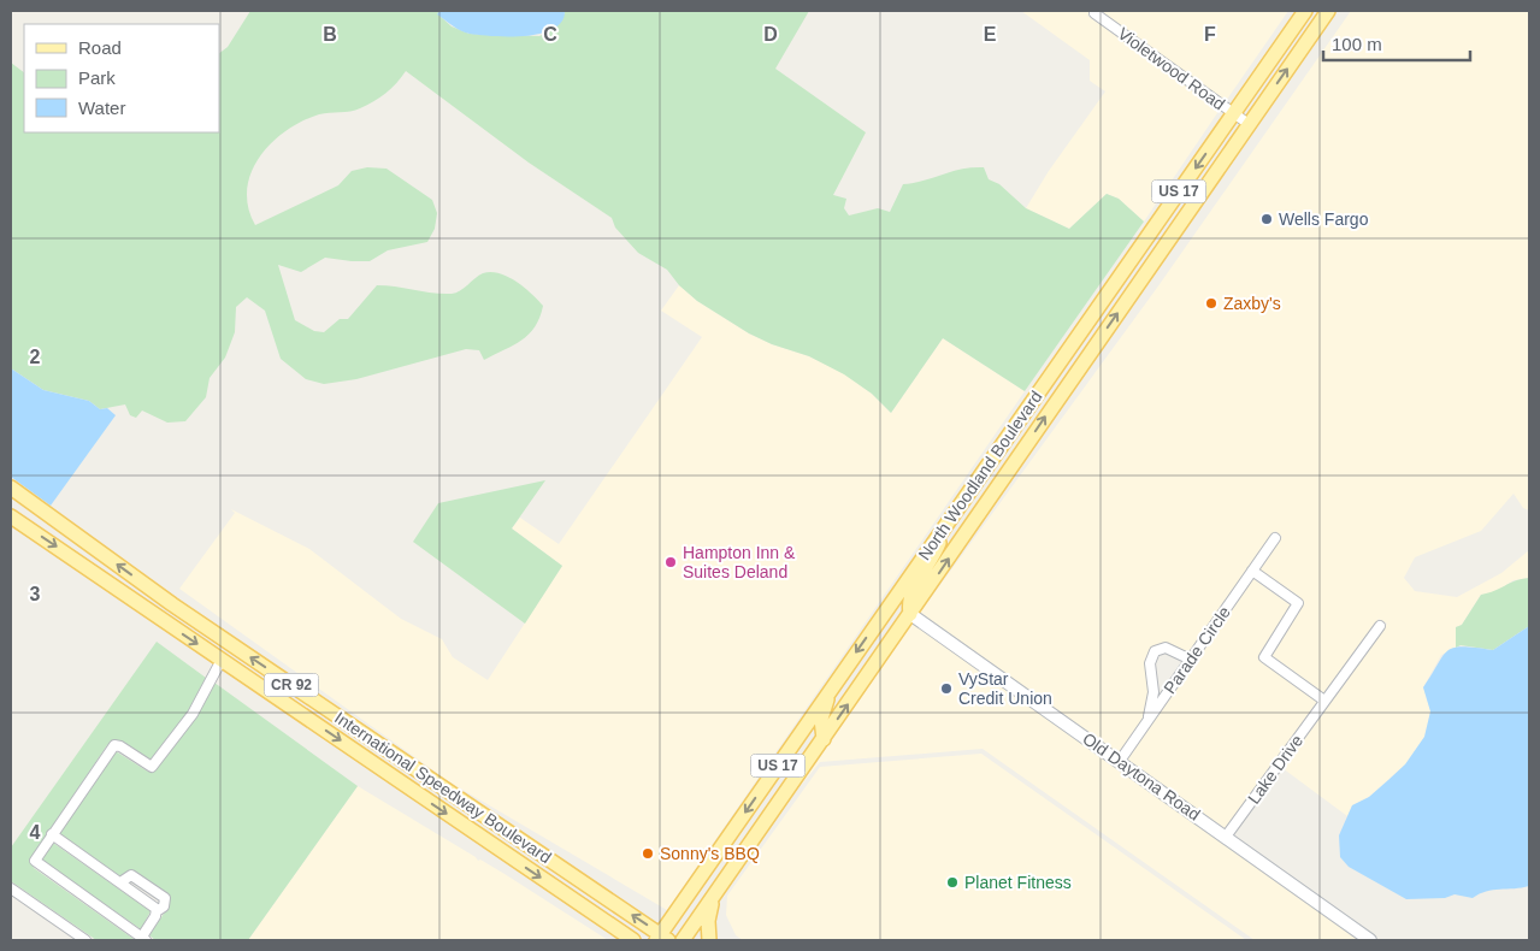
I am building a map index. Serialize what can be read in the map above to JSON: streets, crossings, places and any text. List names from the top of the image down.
{
  "streets": {
    "main road": [
      "US 17",
      "North Woodland Boulevard",
      "CR 92",
      "International Speedway Boulevard"
    ],
    "street": [
      "Violetwood Road",
      "Parade Circle",
      "Lake Drive",
      "Old Daytona Road"
    ]
  },
  "crossings": [
    ["Violetwood Road", "North Woodland Boulevard"],
    ["North Woodland Boulevard", "Old Daytona Road"],
    ["North Woodland Boulevard", "International Speedway Boulevard"],
    ["Parade Circle", "Old Daytona Road"],
    ["Lake Drive", "Old Daytona Road"]
  ],
  "places": [
    "Wells Fargo",
    "Zaxby's",
    "Hampton Inn & Suites Deland",
    "VyStar Credit Union",
    "Sonny's BBQ",
    "Planet Fitness"
  ],
  "legend": ["Road", "Park", "Water"],
  "scale_bar": "100 m",
  "grid": {
    "columns": [
      "B",
      "C",
      "D",
      "E",
      "F"
    ],
    "rows": ["2", "3", "4"]
  }
}
